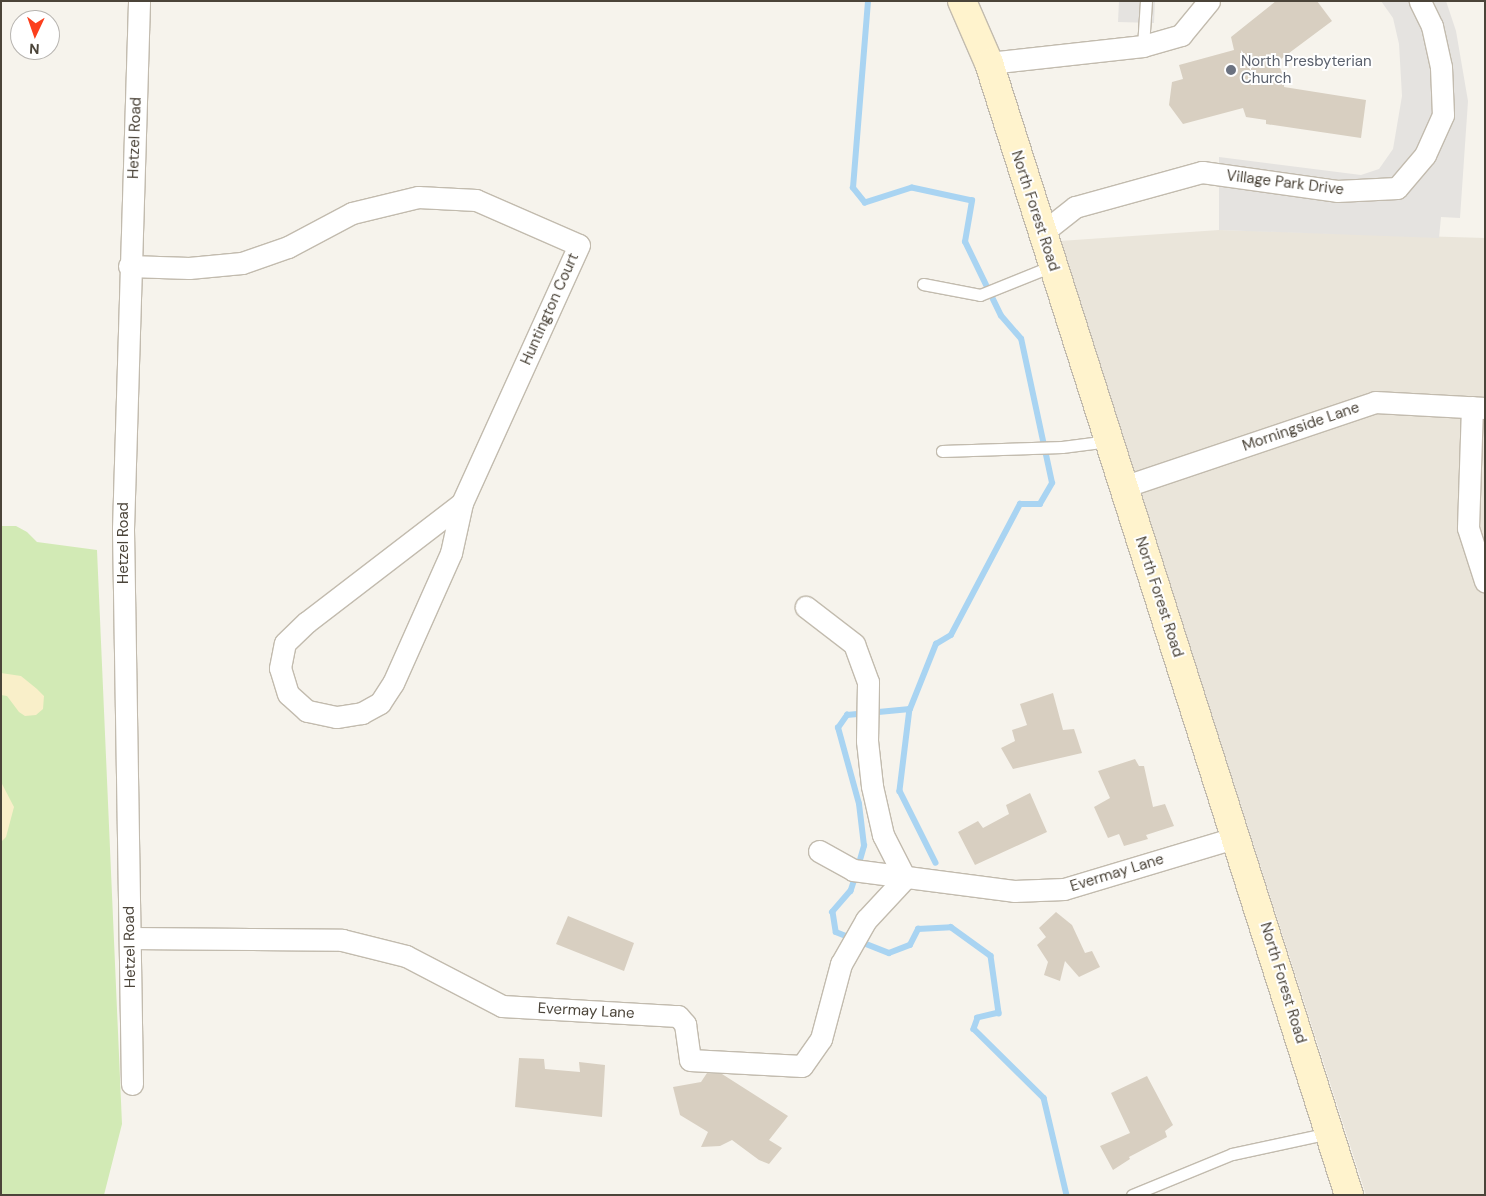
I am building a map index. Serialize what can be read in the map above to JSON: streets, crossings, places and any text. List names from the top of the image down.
{
  "streets": {
    "main road": ["North Forest Road"],
    "street": [
      "Hetzel Road",
      "Village Park Drive",
      "Huntington Court",
      "Morningside Lane",
      "Evermay Lane"
    ]
  },
  "crossings": [
    ["Hetzel Road", "Huntington Court"],
    ["Hetzel Road", "Evermay Lane"],
    ["Village Park Drive", "North Forest Road"],
    ["North Forest Road", "Morningside Lane"],
    ["North Forest Road", "Evermay Lane"]
  ],
  "places": ["North Presbyterian Church"],
  "north": "bottom"
}
